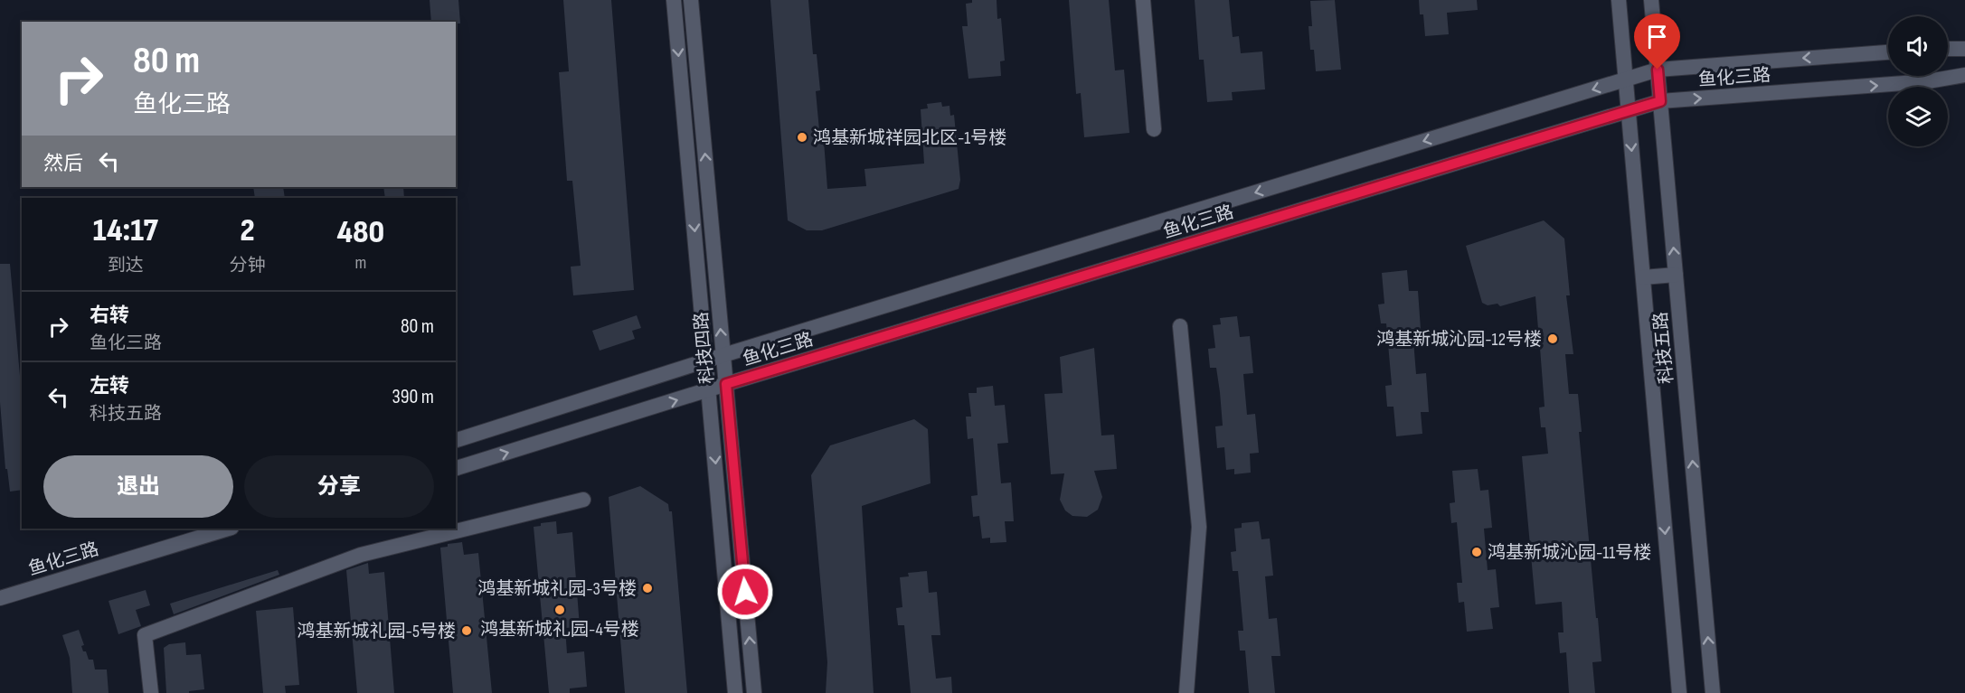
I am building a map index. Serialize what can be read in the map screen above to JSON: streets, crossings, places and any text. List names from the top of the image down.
{
  "streets": {
    "street": ["鱼化三路", "科技四路", "科技五路"]
  },
  "crossings": [
    ["鱼化三路", "科技四路"],
    ["鱼化三路", "科技五路"]
  ],
  "places": [
    "鸿基新城祥园北区-1号楼",
    "鸿基新城沁园-12号楼",
    "鸿基新城沁园-11号楼",
    "鸿基新城礼园-3号楼",
    "鸿基新城礼园-4号楼",
    "鸿基新城礼园-5号楼"
  ],
  "page": {
    "turn": ["80 m", "鱼化三路"],
    "then": "然后",
    "eta": [
      "14:17",
      "到达",
      "2",
      "分钟",
      "480",
      "m"
    ],
    "list": [
      {
        "name": "右转",
        "note": "鱼化三路",
        "value": "80 m"
      },
      {
        "name": "左转",
        "note": "科技五路",
        "value": "390 m"
      }
    ],
    "buttons": ["退出", "分享"]
  }
}
